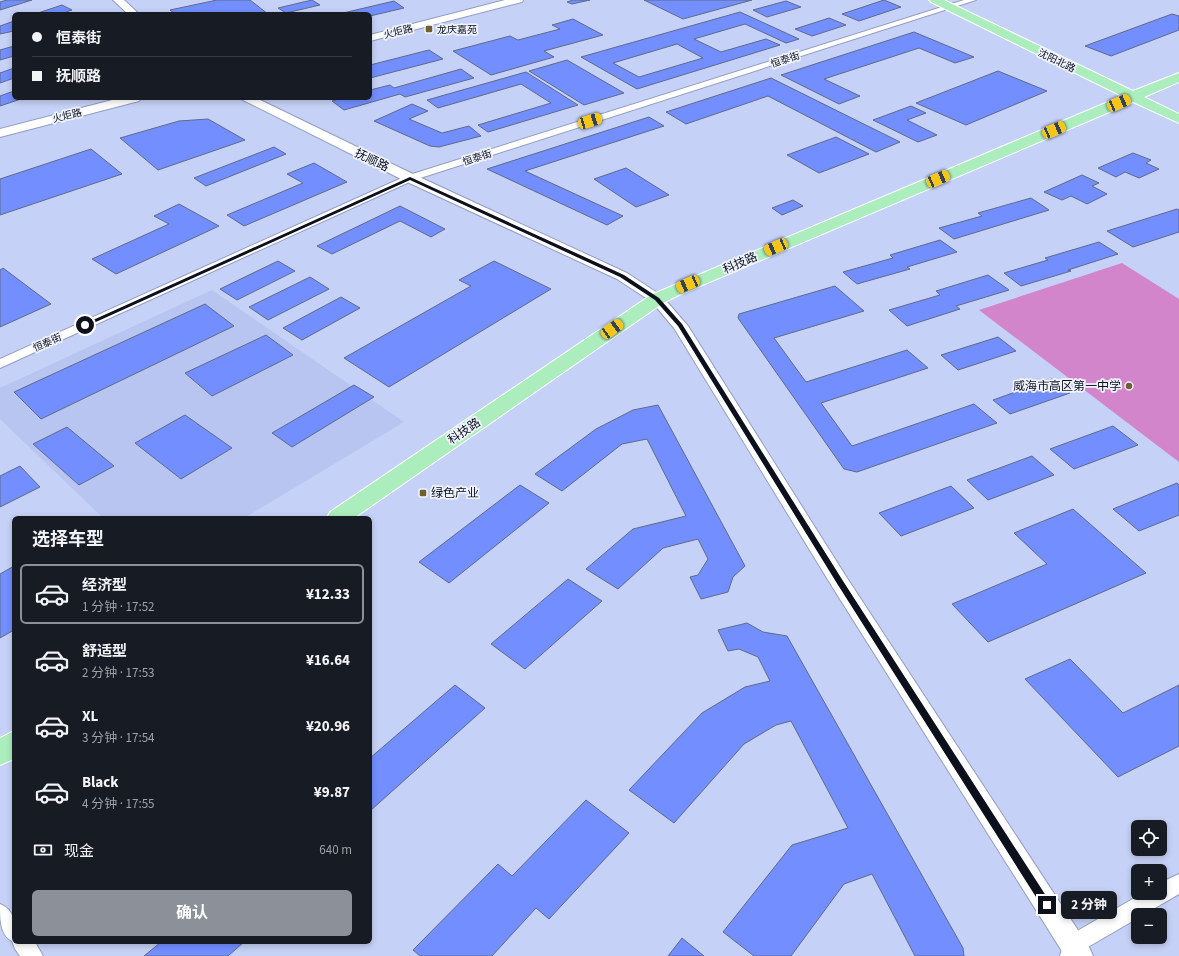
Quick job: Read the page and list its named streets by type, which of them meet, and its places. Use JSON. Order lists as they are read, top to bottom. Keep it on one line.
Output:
{"streets":{"main road":["火炬路","沈阳北路","科技路"],"street":["恒泰街","抚顺路"]},"crossings":[["恒泰街","沈阳北路"],["恒泰街","抚顺路"],["沈阳北路","科技路"],["抚顺路","科技路"]],"places":{"transit":["龙庆嘉苑","绿色产业"],"other":["威海市高区第一中学"]},"page":{"banner":["恒泰街","抚顺路"],"heading":"选择车型","list":[{"name":"经济型","note":"1 分钟 · 17:52","value":"¥12.33"},{"name":"舒适型","note":"2 分钟 · 17:53","value":"¥16.64"},{"name":"XL","note":"3 分钟 · 17:54","value":"¥20.96"},{"name":"Black","note":"4 分钟 · 17:55","value":"¥9.87"}],"map_buttons":["+","−"],"pay":["现金","640 m"],"buttons":"确认","bubble":"2 分钟"}}
